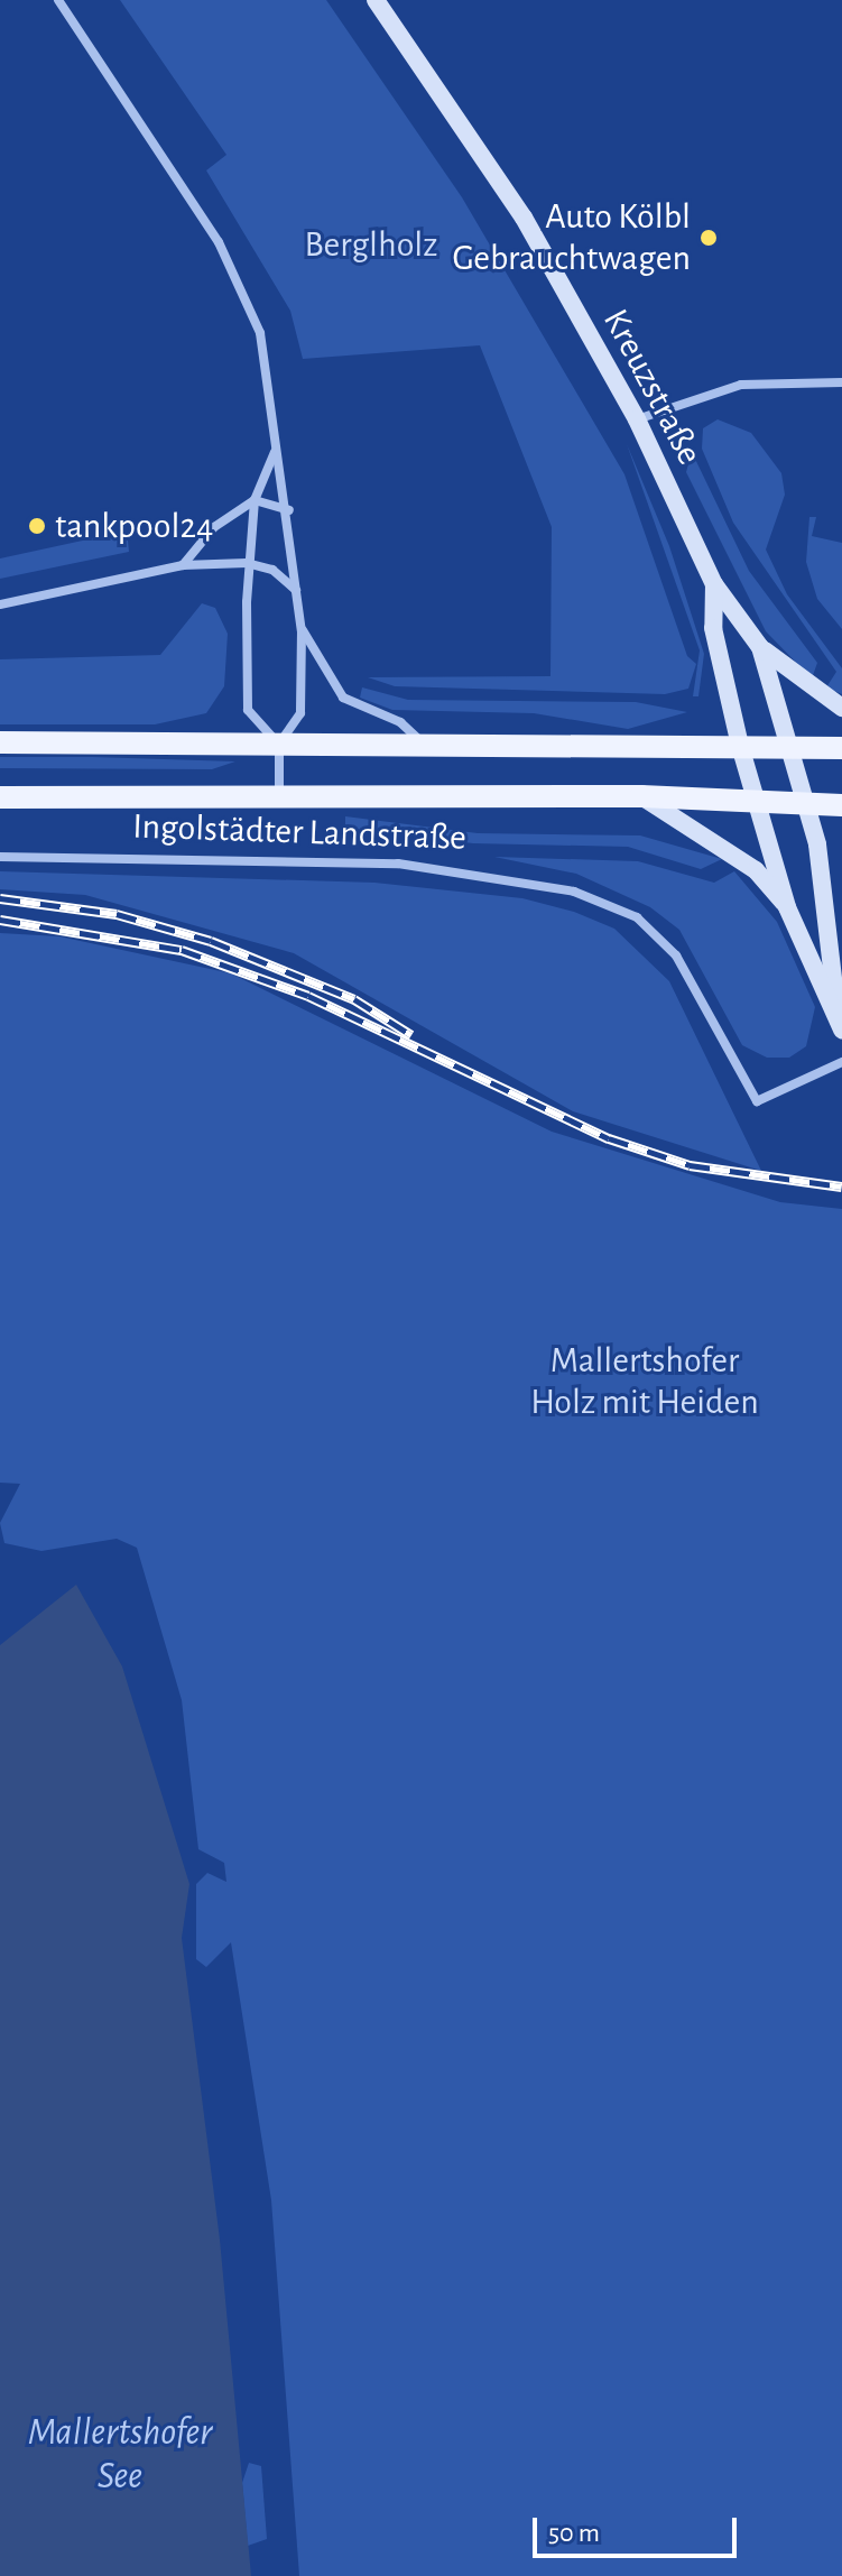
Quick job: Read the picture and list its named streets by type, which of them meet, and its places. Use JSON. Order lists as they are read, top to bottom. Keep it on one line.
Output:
{"streets":{"main road":["Kreuzstraße","Ingolstädter Landstraße"]},"crossings":[["Kreuzstraße","Ingolstädter Landstraße"]],"water":["Mallertshofer See"],"parks":["Berglholz","Mallertshofer Holz mit Heiden"],"places":["Auto Kölbl Gebrauchtwagen","tankpool24"],"scale_bar":"50 m"}
